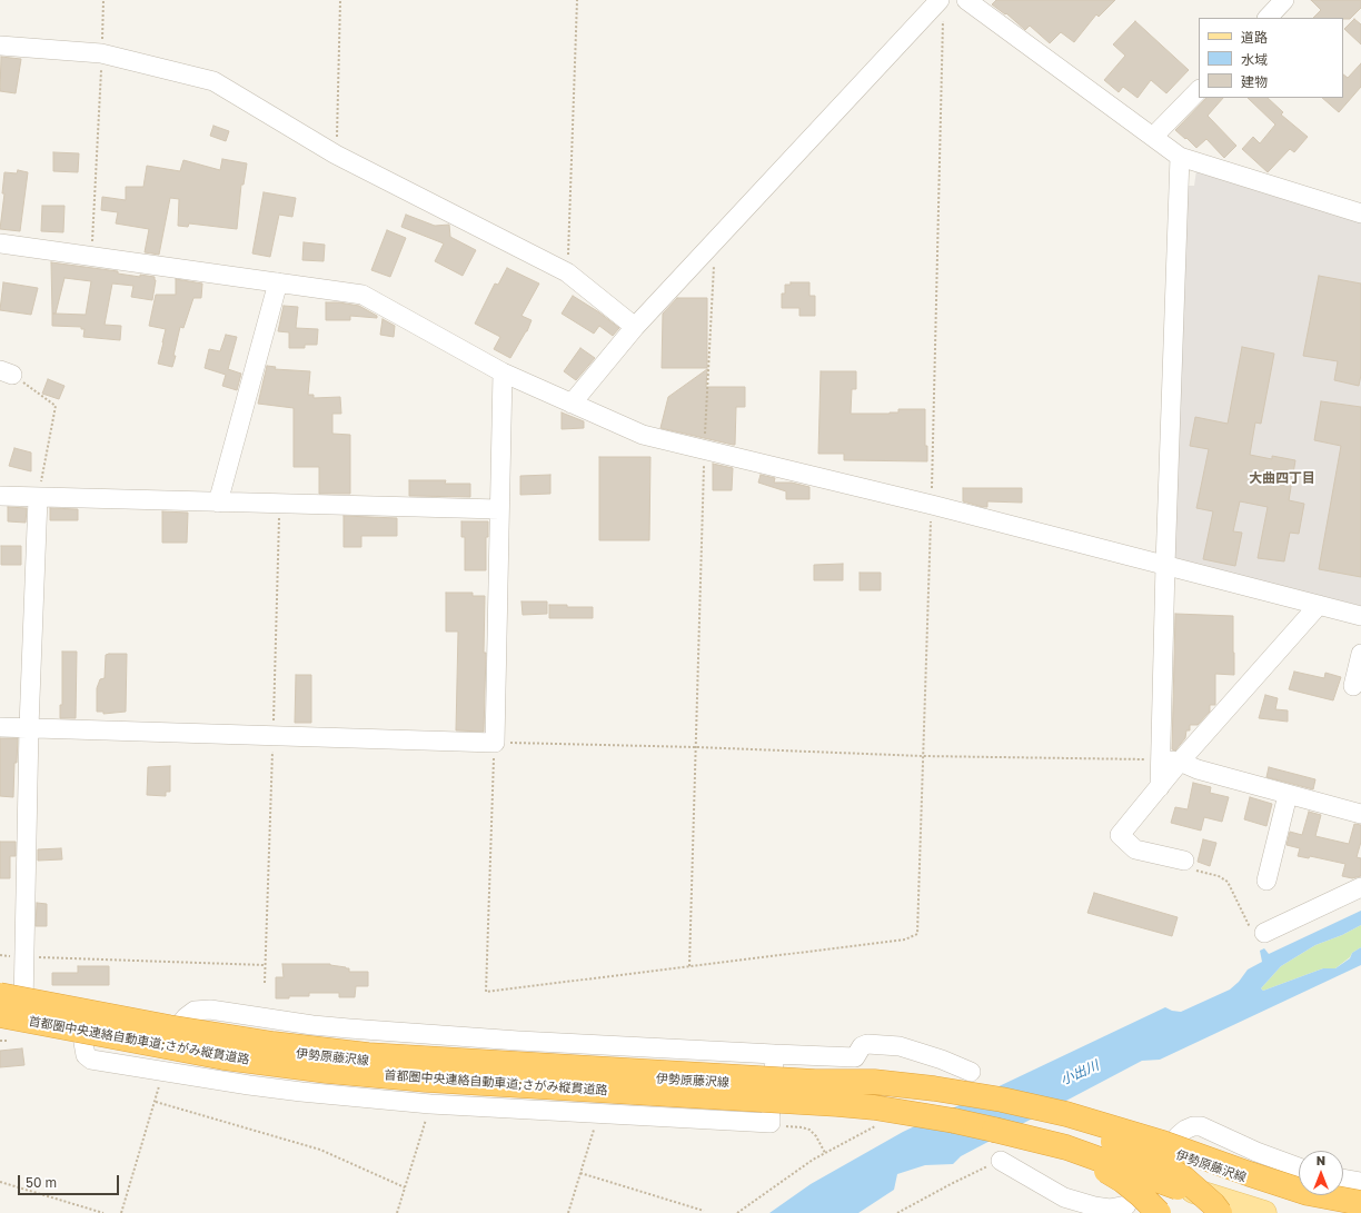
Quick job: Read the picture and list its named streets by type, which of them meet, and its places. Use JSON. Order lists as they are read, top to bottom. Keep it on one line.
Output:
{"streets":{"highway":["首都圏中央連絡自動車道;さがみ縦貫道路"],"main road":["伊勢原藤沢線"]},"crossings":[["首都圏中央連絡自動車道;さがみ縦貫道路","伊勢原藤沢線"]],"districts":["大曲四丁目"],"water":["小出川"],"legend":["道路","水域","建物"],"scale_bar":"50 m","north":"top"}
